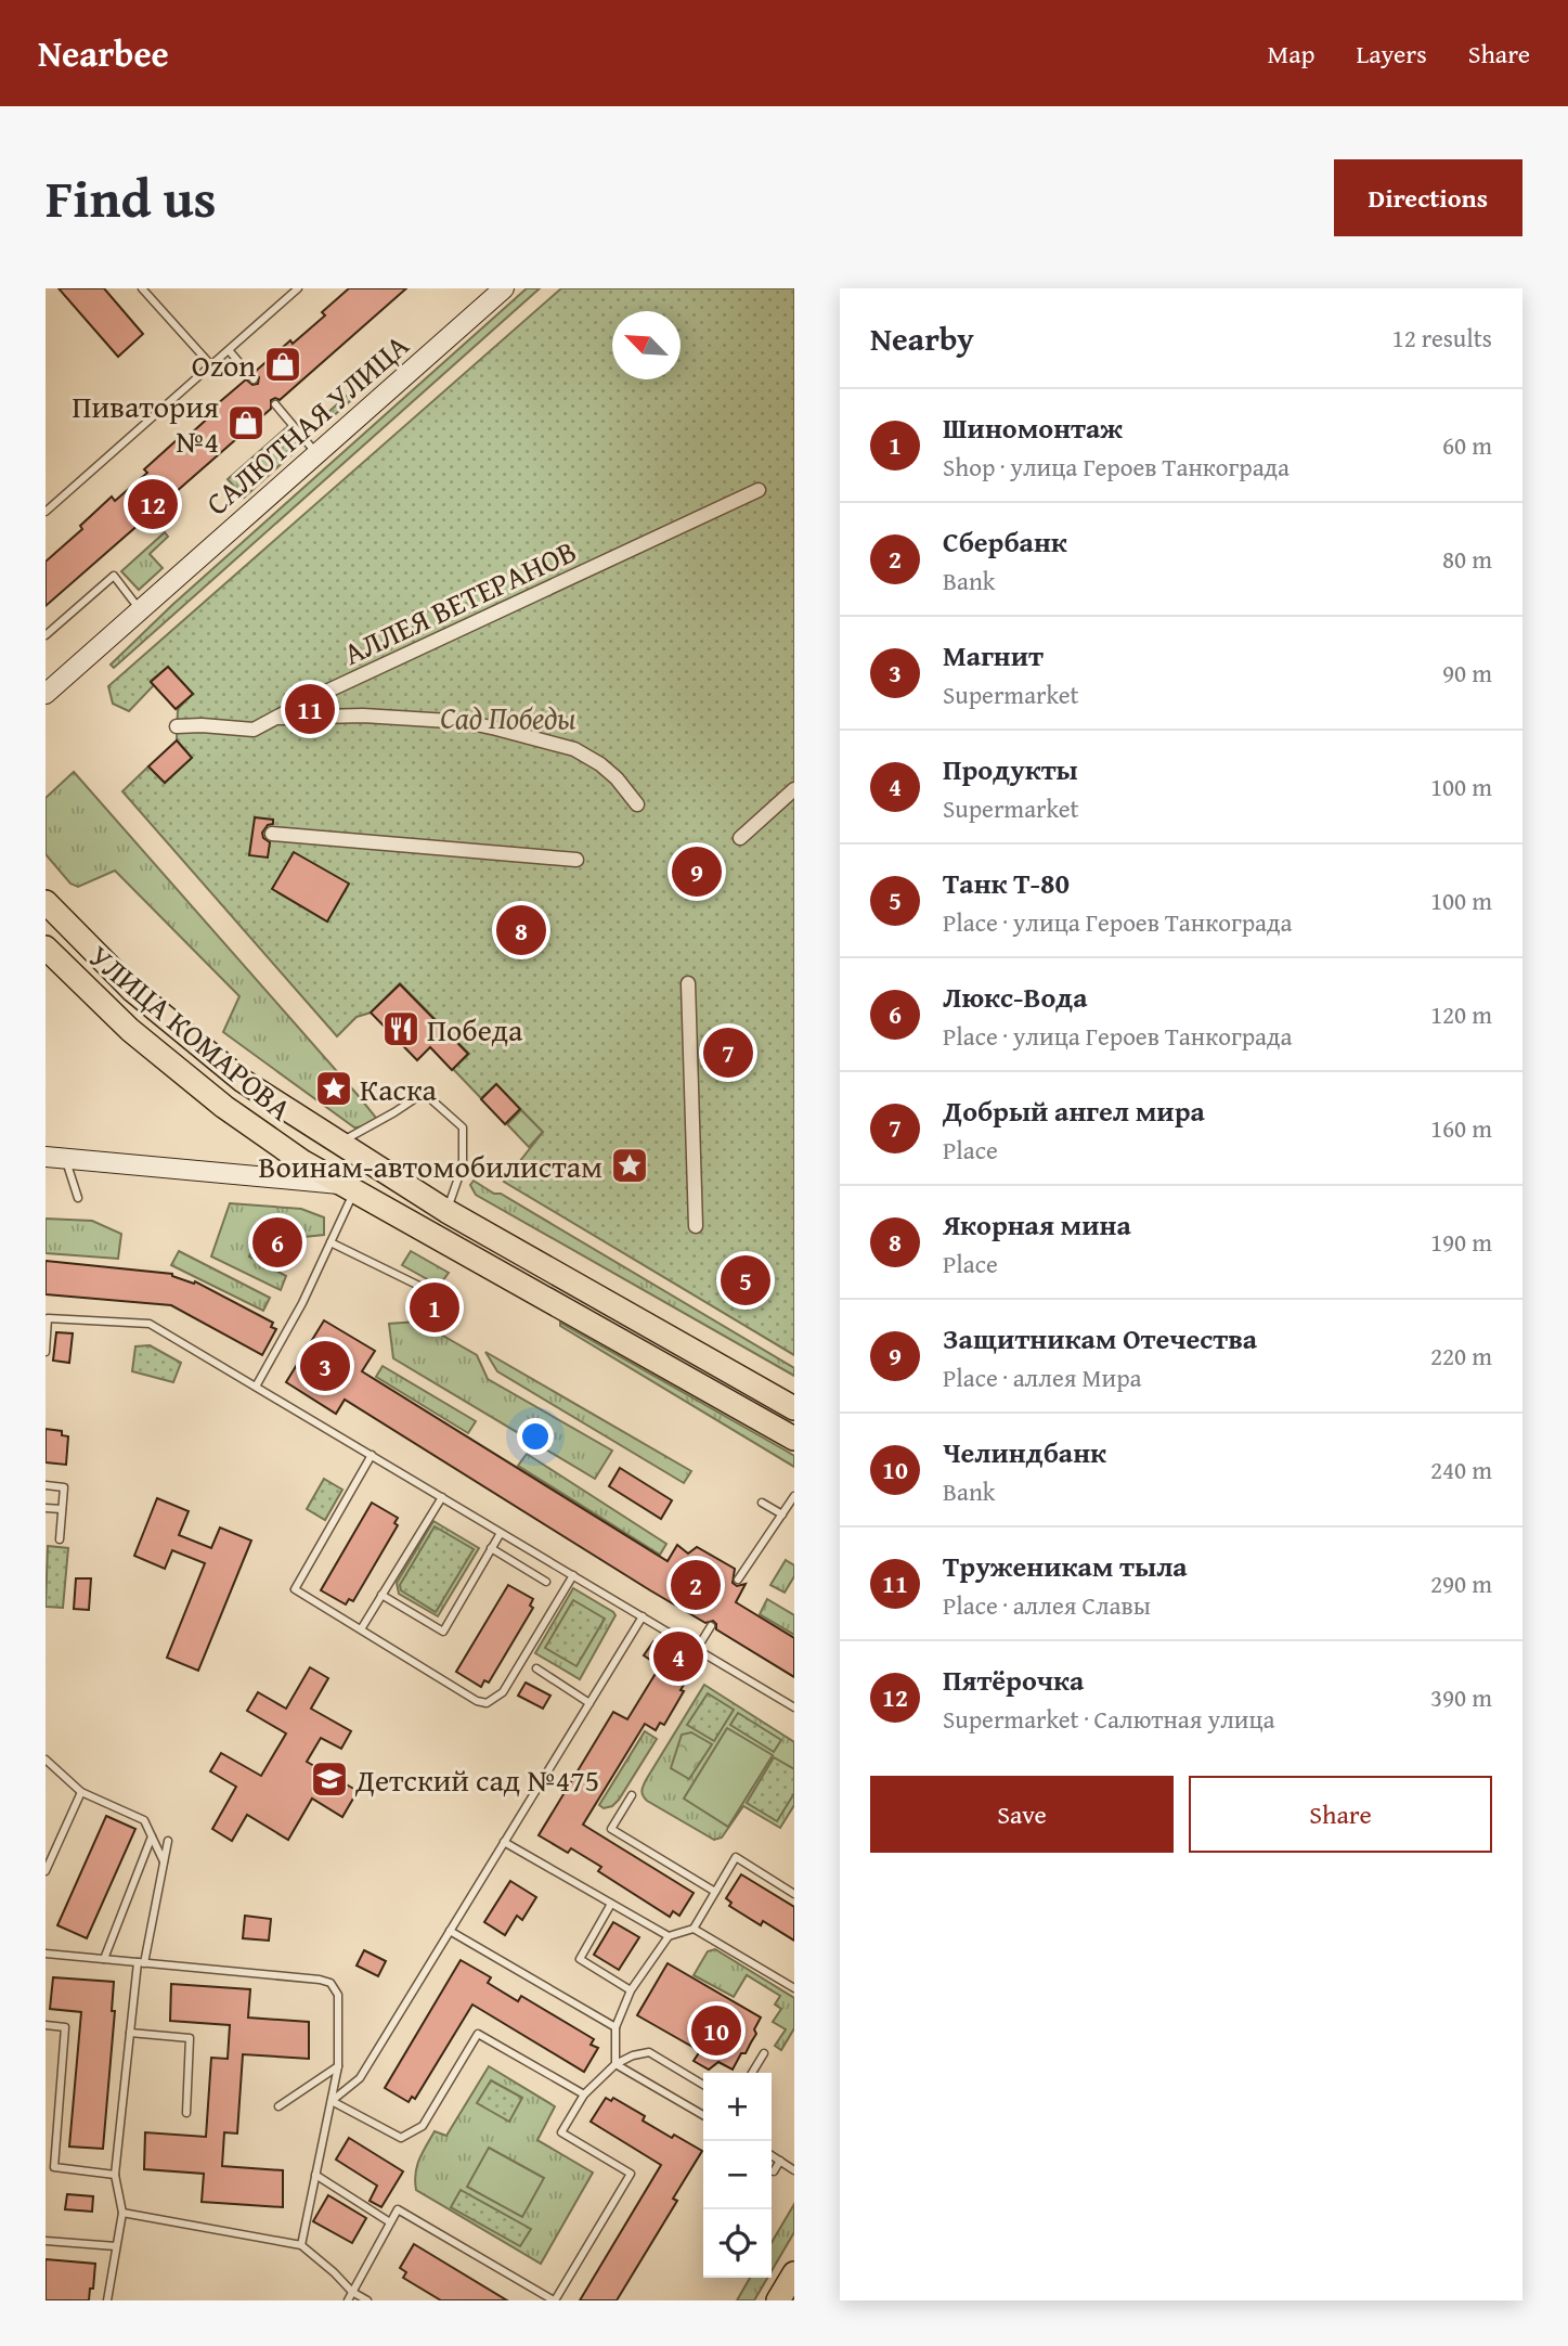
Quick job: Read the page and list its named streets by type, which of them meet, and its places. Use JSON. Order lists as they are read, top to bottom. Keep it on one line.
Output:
{"streets":{"main road":["УЛИЦА КОМАРОВА"],"street":["САЛЮТНАЯ УЛИЦА","АЛЛЕЯ ВЕТЕРАНОВ"]},"parks":["Сад Победы"],"places":{"shop":["Ozon","Пиватория №4"],"restaurant":["Победа"],"place":["Каска","Воинам-автомобилистам"],"school or university":["Детский сад №475"]},"north":"top left","page":{"header":"Nearbee","nav":["Map","Layers","Share"],"title":"Find us","buttons":["Directions",["Save","Share"]],"heading":["Nearby","12 results"],"list":[{"mark":"1","name":"Шиномонтаж","note":"Shop · улица Героев Танкограда","value":"60 m"},{"mark":"2","name":"Сбербанк","note":"Bank","value":"80 m"},{"mark":"3","name":"Магнит","note":"Supermarket","value":"90 m"},{"mark":"4","name":"Продукты","note":"Supermarket","value":"100 m"},{"mark":"5","name":"Танк Т-80","note":"Place · улица Героев Танкограда","value":"100 m"},{"mark":"6","name":"Люкс-Вода","note":"Place · улица Героев Танкограда","value":"120 m"},{"mark":"7","name":"Добрый ангел мира","note":"Place","value":"160 m"},{"mark":"8","name":"Якорная мина","note":"Place","value":"190 m"},{"mark":"9","name":"Защитникам Отечества","note":"Place · аллея Мира","value":"220 m"},{"mark":"10","name":"Челиндбанк","note":"Bank","value":"240 m"},{"mark":"11","name":"Труженикам тыла","note":"Place · аллея Славы","value":"290 m"},{"mark":"12","name":"Пятёрочка","note":"Supermarket · Салютная улица","value":"390 m"}],"pins":["12","11","9","8","7","6","5","1","3","2","4","10"],"map_buttons":["+","−"]}}
